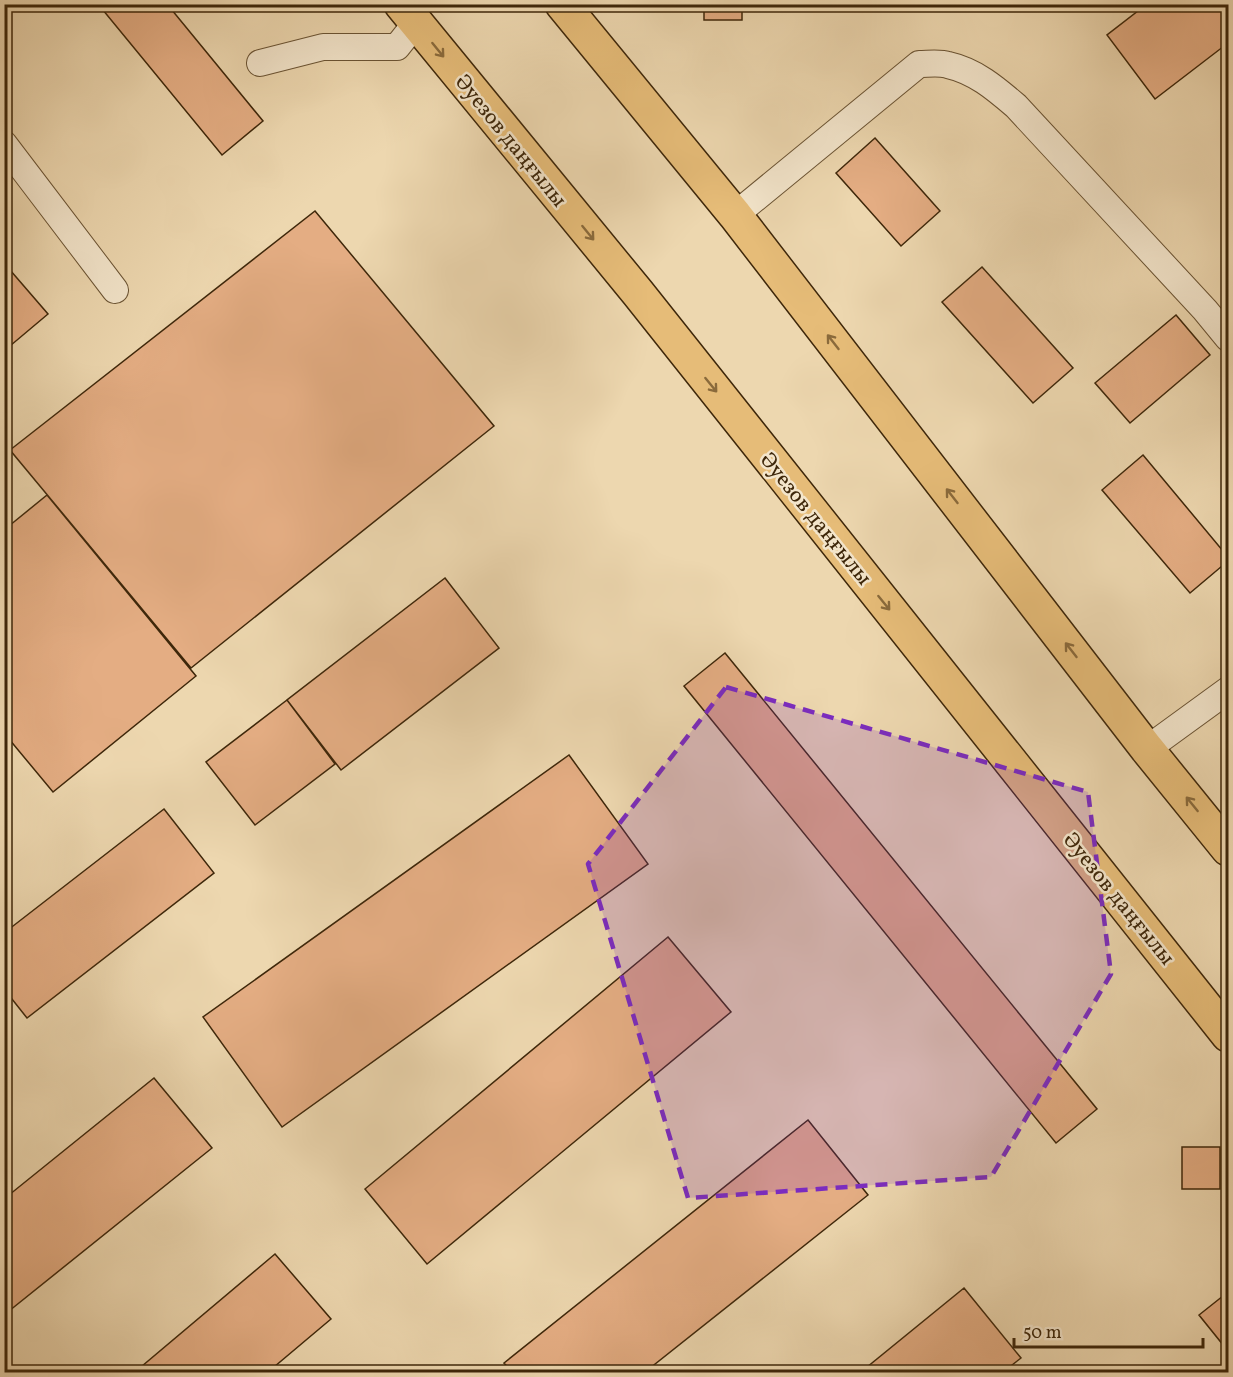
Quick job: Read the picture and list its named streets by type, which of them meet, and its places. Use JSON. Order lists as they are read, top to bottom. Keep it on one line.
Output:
{"streets":{"main road":["Әуезов даңғылы"]},"scale_bar":"50 m"}
